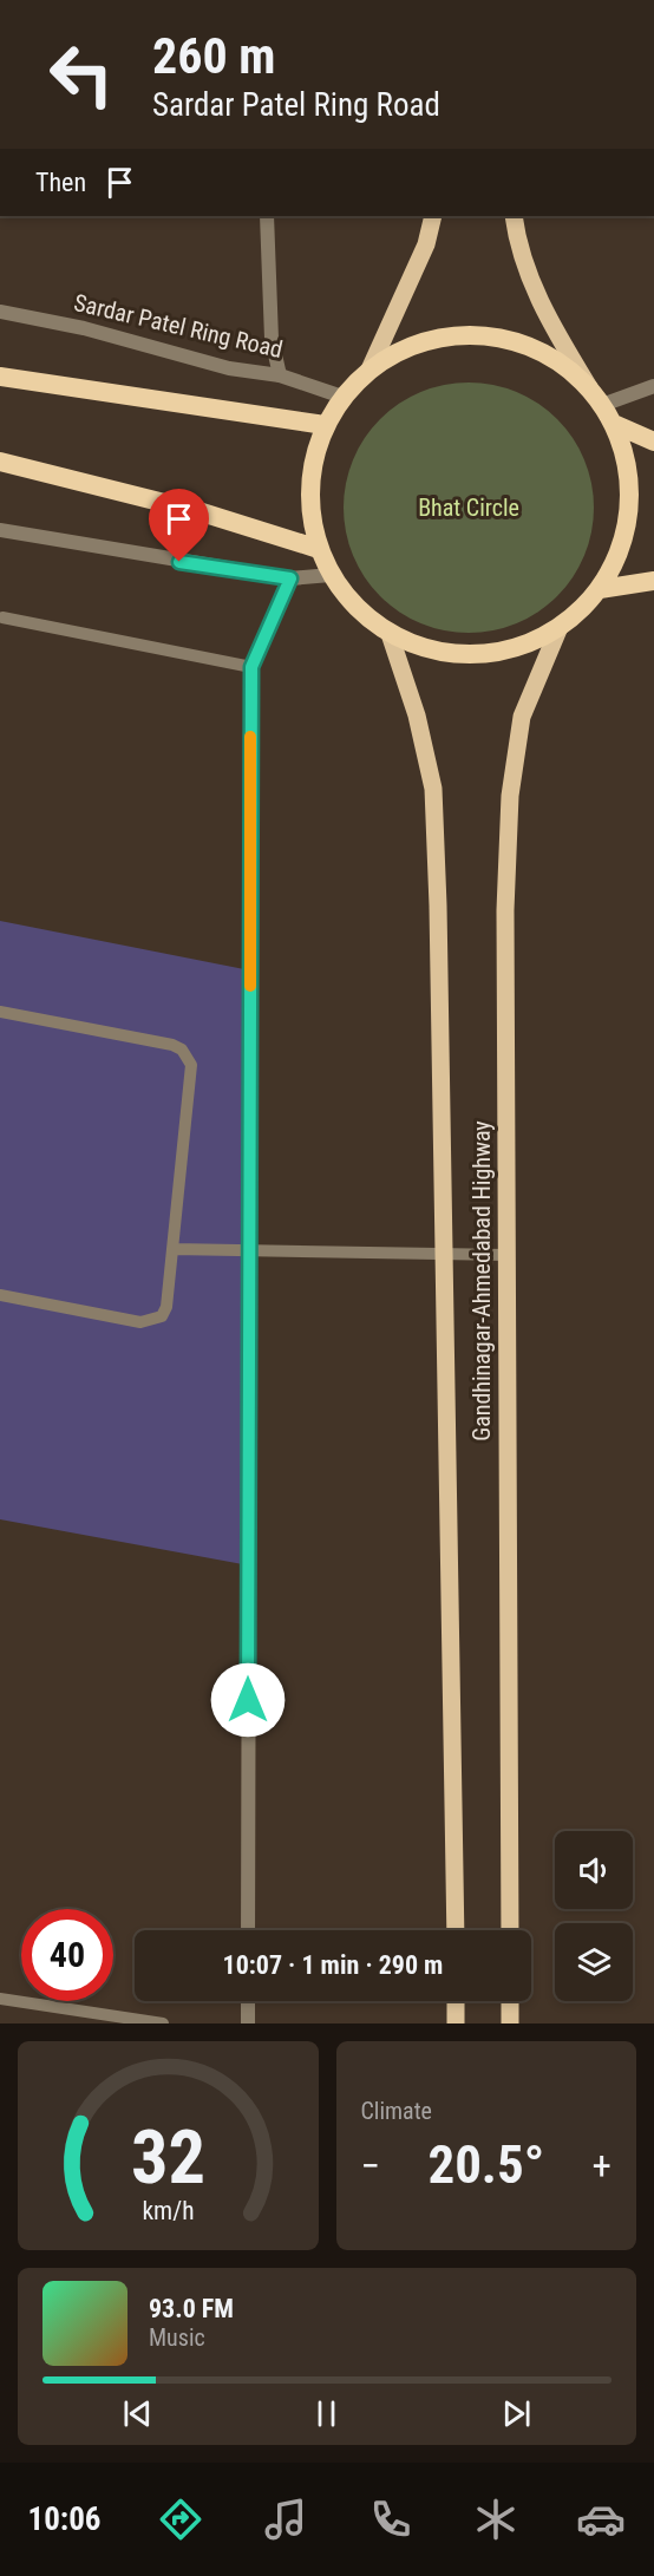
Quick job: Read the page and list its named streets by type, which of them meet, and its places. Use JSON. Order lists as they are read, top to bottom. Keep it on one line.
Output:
{"streets":{"main road":["Gandhinagar-Ahmedabad Highway"],"street":["Sardar Patel Ring Road"]},"parks":["Bhat Circle"],"page":{"turn":["260 m","Sardar Patel Ring Road"],"then":"Then","limit":"40","trip":"10:07 · 1 min · 290 m","tile":"Climate","heat":["−","20.5°","+"],"song":["93.0 FM","Music"],"tabs":"10:06","gauge":["32","km/h"]}}
